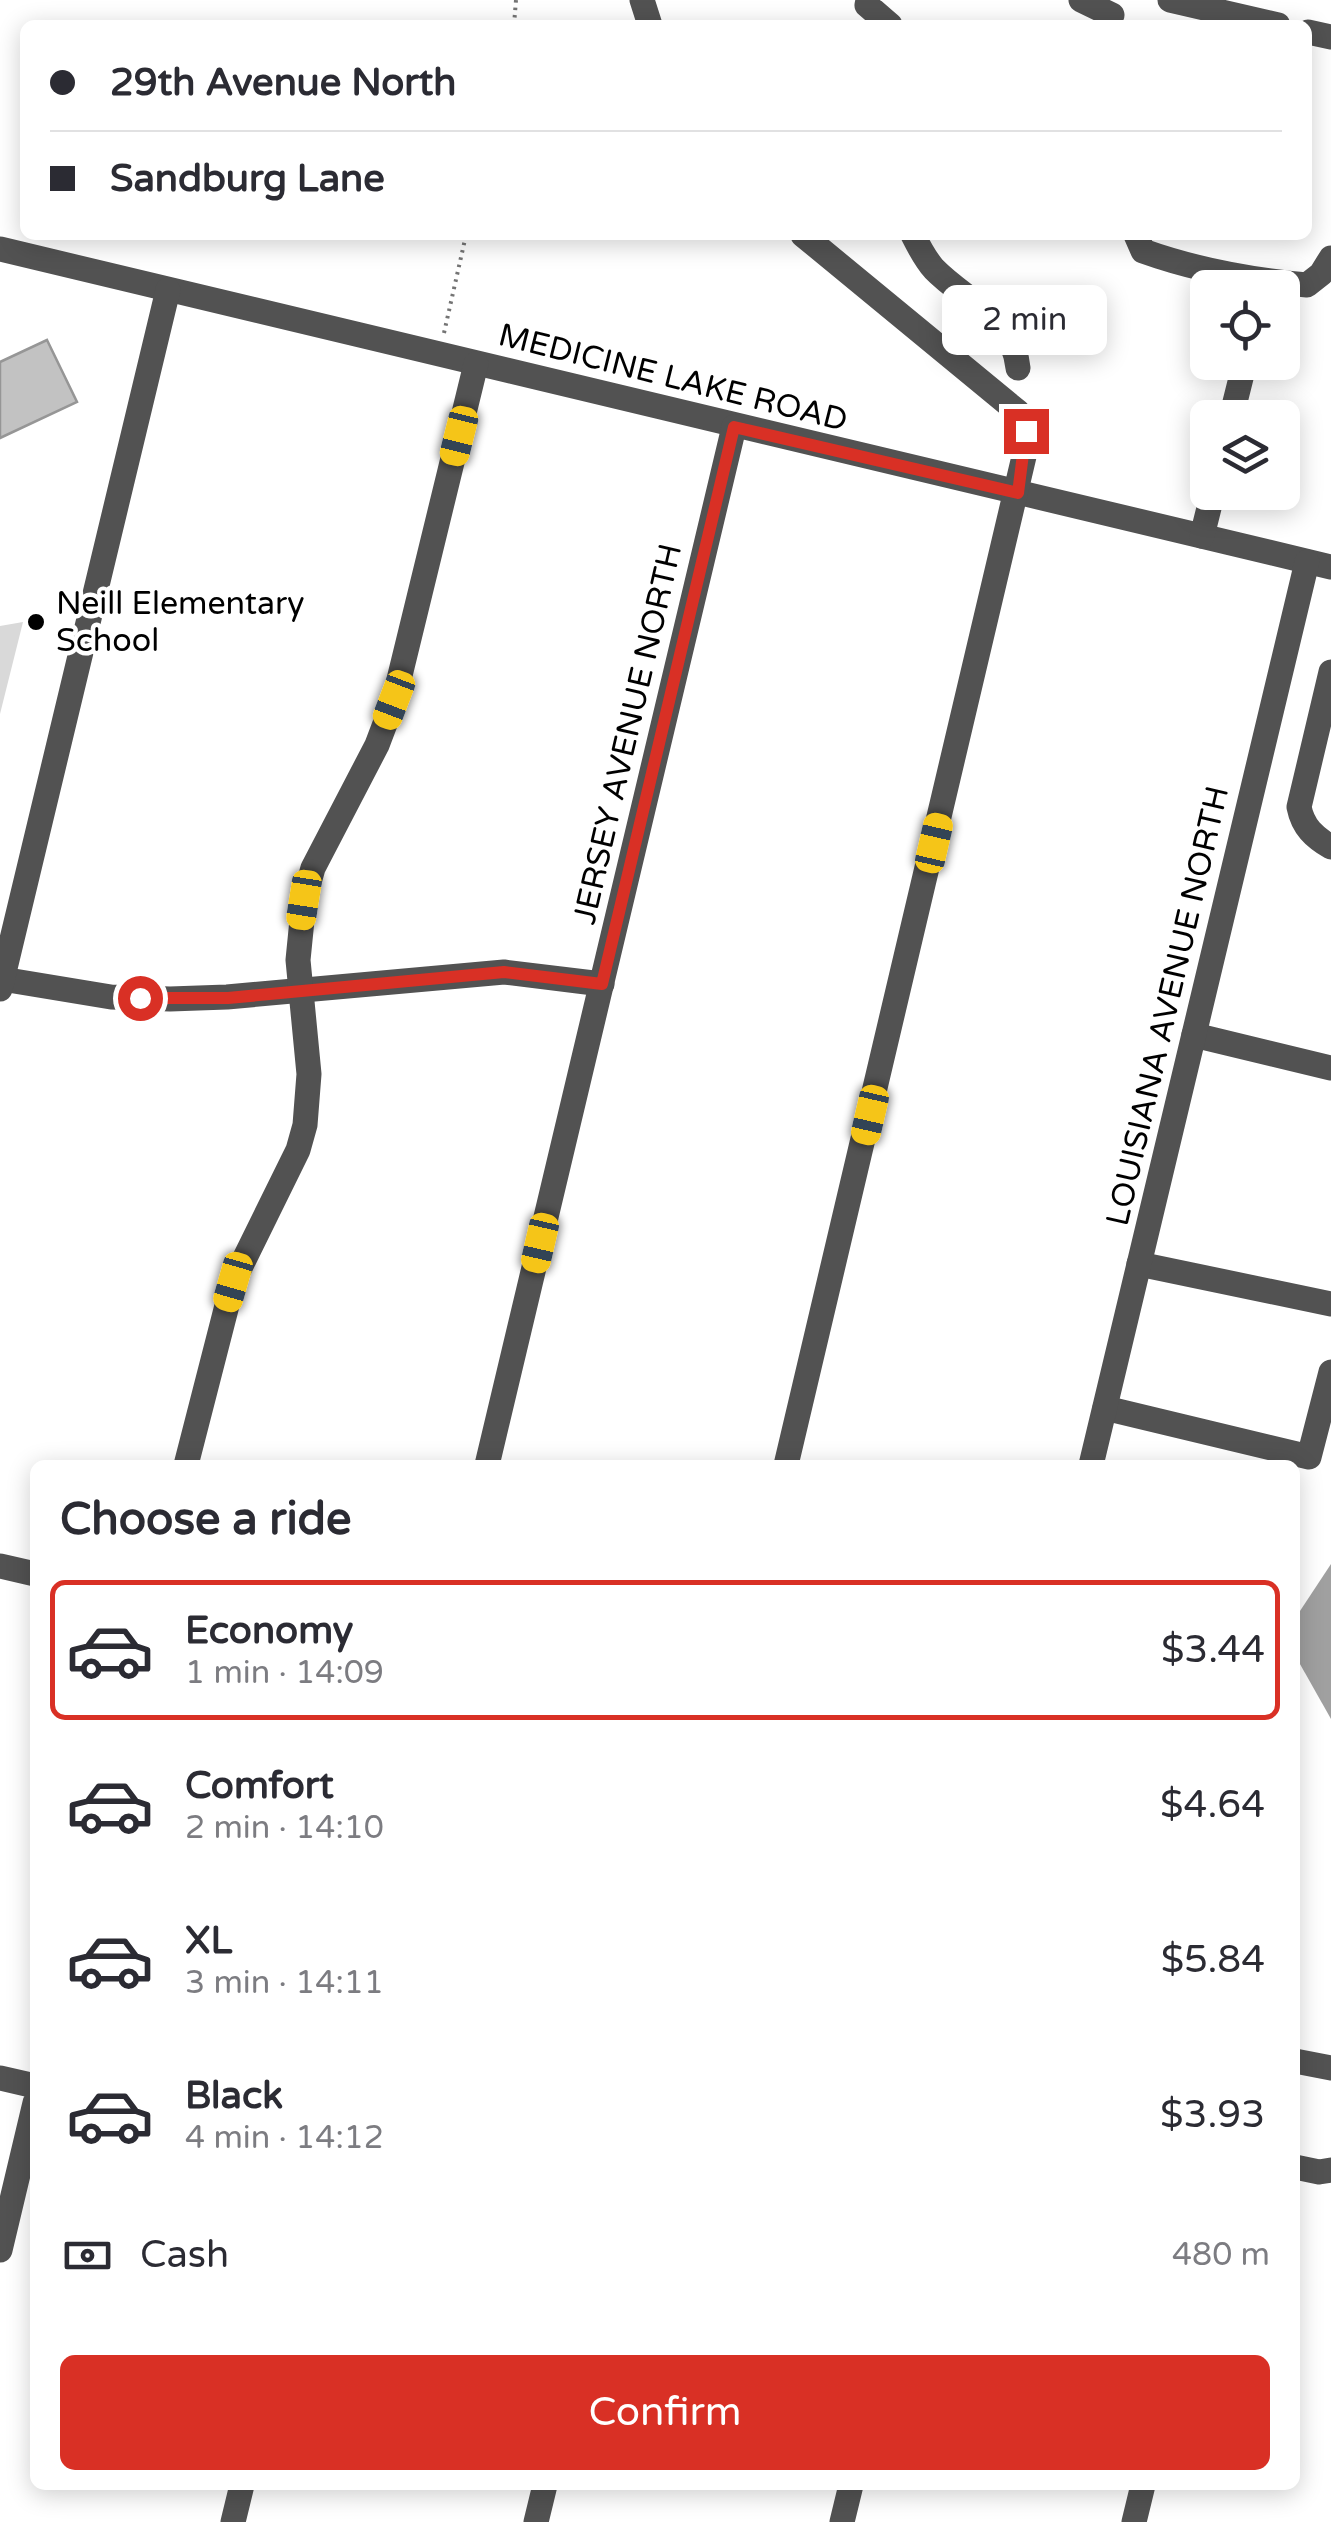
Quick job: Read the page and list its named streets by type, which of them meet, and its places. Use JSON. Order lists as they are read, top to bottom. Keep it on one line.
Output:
{"streets":{"street":["MEDICINE LAKE ROAD","JERSEY AVENUE NORTH","LOUISIANA AVENUE NORTH"]},"crossings":[["MEDICINE LAKE ROAD","JERSEY AVENUE NORTH"],["MEDICINE LAKE ROAD","LOUISIANA AVENUE NORTH"]],"places":["Neill Elementary School"],"page":{"banner":["29th Avenue North","Sandburg Lane"],"bubble":"2 min","heading":"Choose a ride","list":[{"name":"Economy","note":"1 min · 14:09","value":"$3.44"},{"name":"Comfort","note":"2 min · 14:10","value":"$4.64"},{"name":"XL","note":"3 min · 14:11","value":"$5.84"},{"name":"Black","note":"4 min · 14:12","value":"$3.93"}],"pay":["Cash","480 m"],"buttons":"Confirm"}}
